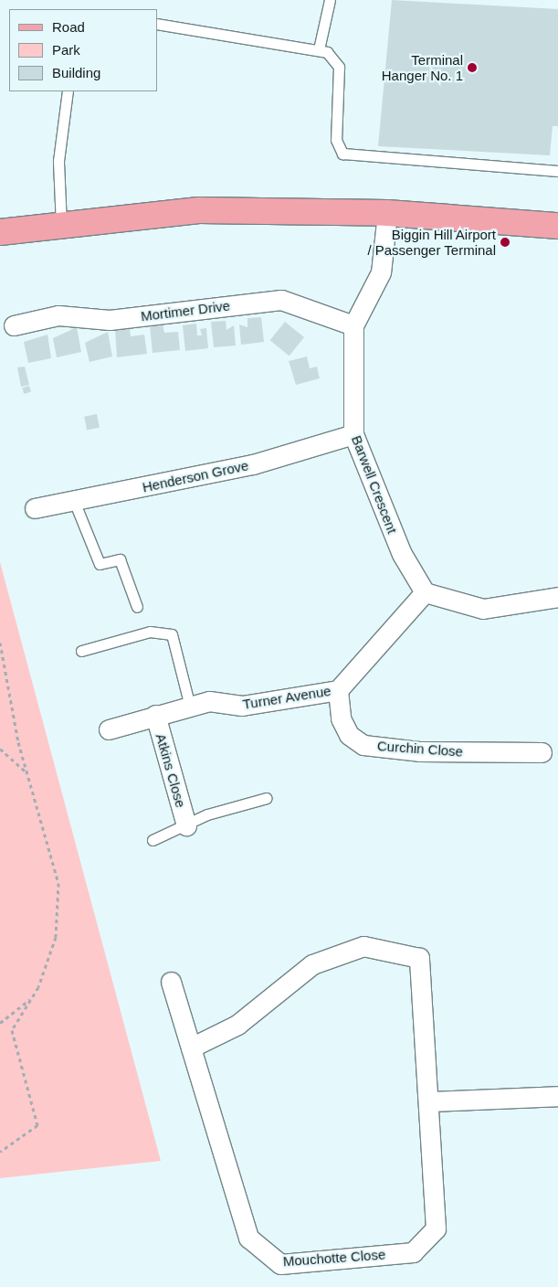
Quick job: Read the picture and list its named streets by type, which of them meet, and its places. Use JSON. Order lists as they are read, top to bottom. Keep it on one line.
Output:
{"streets":{"street":["Mortimer Drive","Henderson Grove","Barwell Crescent","Turner Avenue","Curchin Close","Atkins Close","Mouchotte Close"]},"crossings":[["Mortimer Drive","Barwell Crescent"],["Henderson Grove","Barwell Crescent"],["Barwell Crescent","Turner Avenue"],["Turner Avenue","Curchin Close"],["Turner Avenue","Atkins Close"]],"places":["Terminal Hanger No. 1","Biggin Hill Airport / Passenger Terminal"],"legend":["Road","Park","Building"]}
